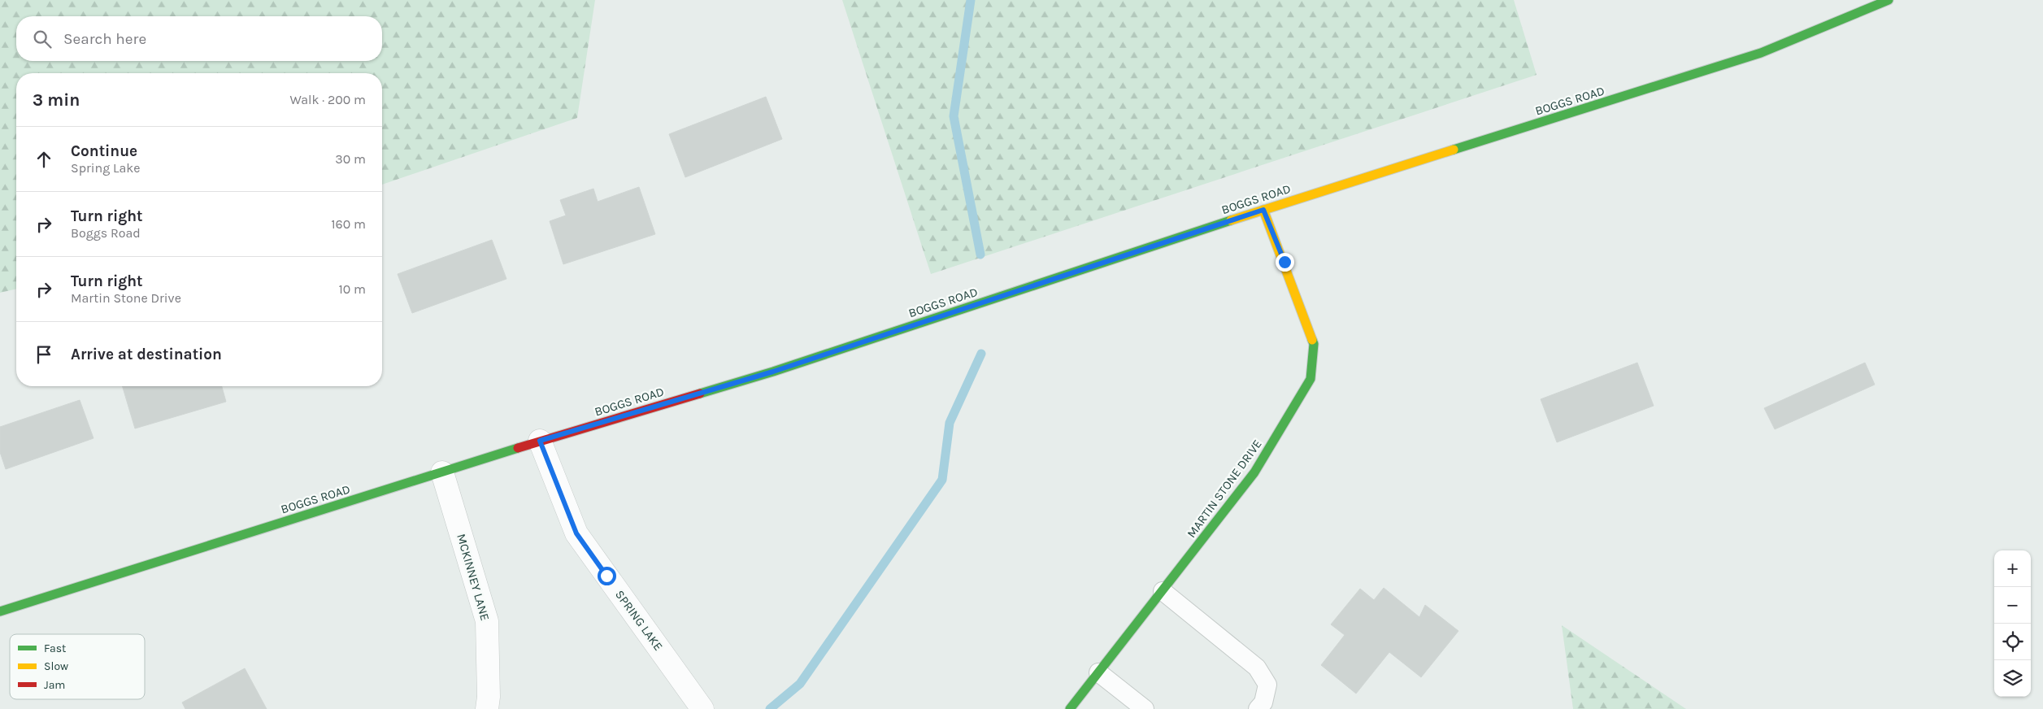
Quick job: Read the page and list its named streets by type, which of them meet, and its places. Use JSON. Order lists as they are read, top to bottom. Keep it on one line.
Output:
{"streets":{"street":["BOGGS ROAD","MARTIN STONE DRIVE","MCKINNEY LANE","SPRING LAKE"]},"crossings":[["BOGGS ROAD","MARTIN STONE DRIVE"],["BOGGS ROAD","MCKINNEY LANE"],["BOGGS ROAD","SPRING LAKE"]],"legend":["Fast","Slow","Jam"],"page":{"search":"Search here","heading":["3 min","Walk · 200 m"],"list":[["Continue","Spring Lake","30 m"],["Turn right","Boggs Road","160 m"],["Turn right","Martin Stone Drive","10 m"],"Arrive at destination"],"map_buttons":["+","−"]}}
